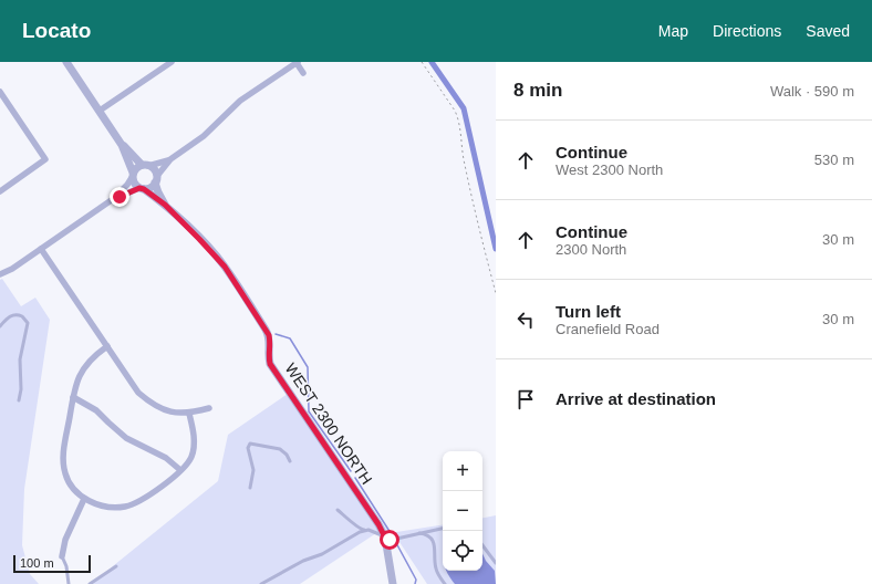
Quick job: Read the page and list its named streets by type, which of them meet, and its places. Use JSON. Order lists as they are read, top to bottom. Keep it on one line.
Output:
{"streets":{"street":["WEST 2300 NORTH"]},"scale_bar":"100 m","page":{"header":"Locato","nav":["Map","Directions","Saved"],"heading":["8 min","Walk · 590 m"],"list":[["Continue","West 2300 North","530 m"],["Continue","2300 North","30 m"],["Turn left","Cranefield Road","30 m"],"Arrive at destination"],"map_buttons":["+","−"],"scale":"100 m"}}
